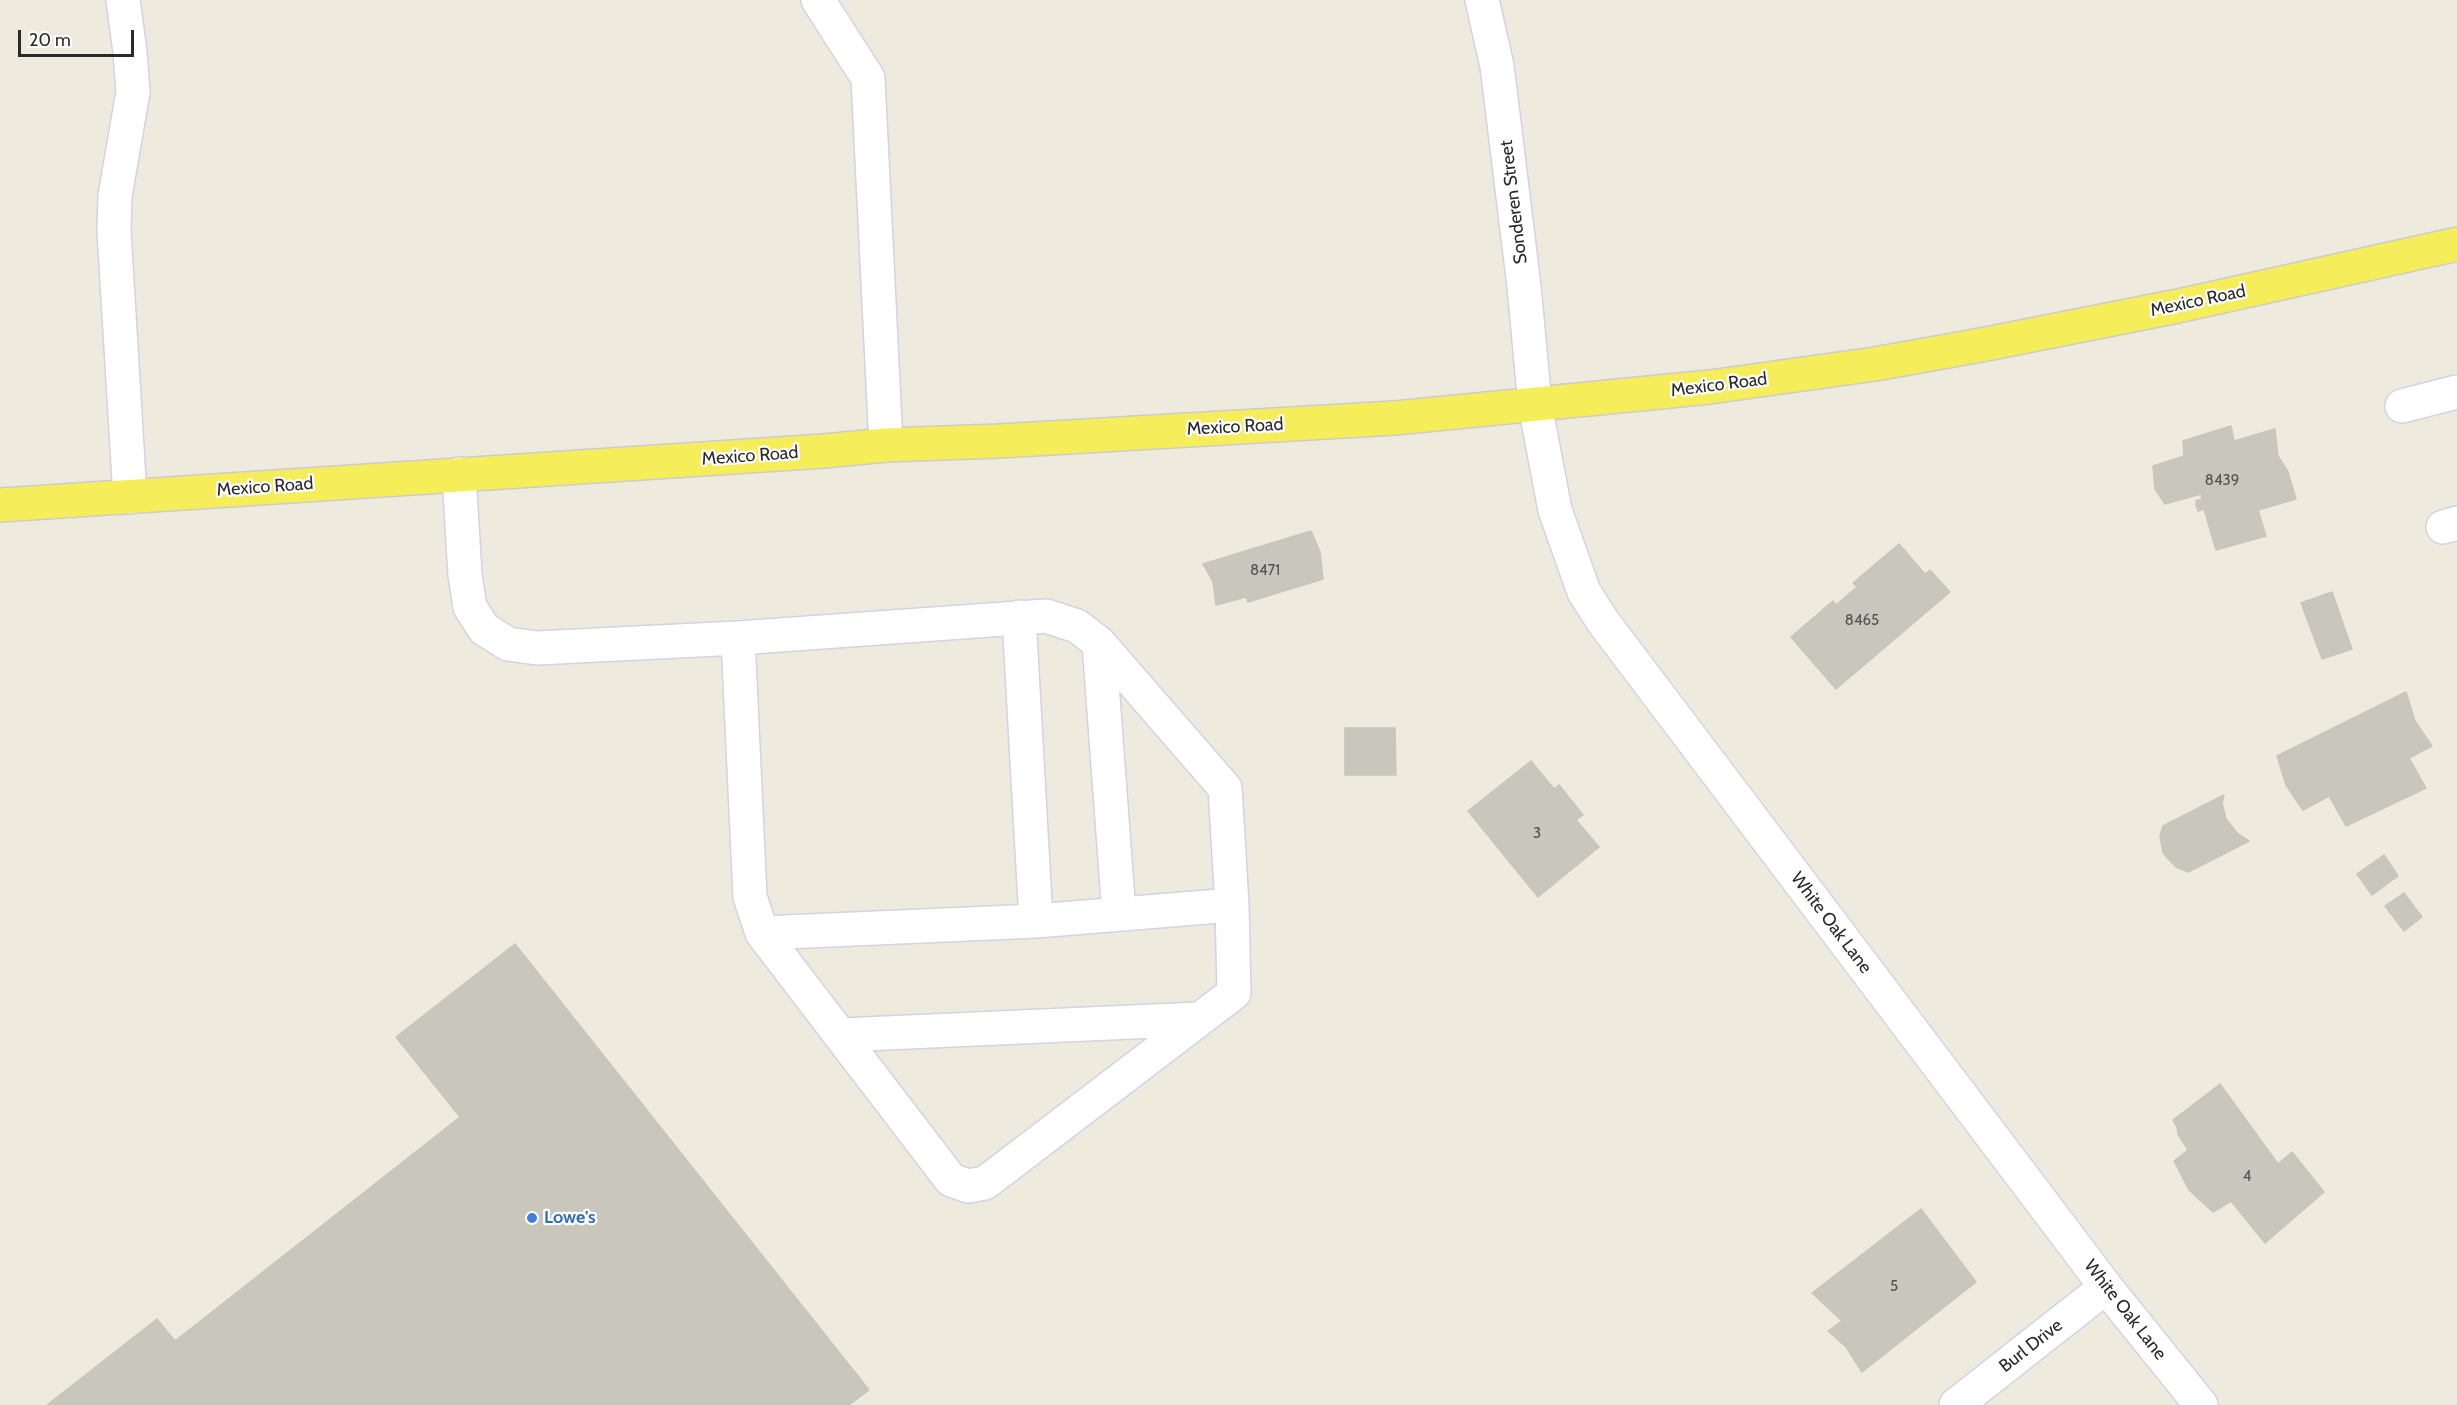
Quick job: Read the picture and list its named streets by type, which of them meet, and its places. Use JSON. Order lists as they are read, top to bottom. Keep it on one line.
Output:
{"streets":{"main road":["Mexico Road"],"street":["Sonderen Street","White Oak Lane","Burl Drive"]},"crossings":[["Sonderen Street","Mexico Road"],["Sonderen Street","White Oak Lane"],["Mexico Road","White Oak Lane"],["White Oak Lane","Burl Drive"]],"places":["Lowe's"],"house_numbers":["8439","8471","8465","3","4","5"],"scale_bar":"20 m"}
